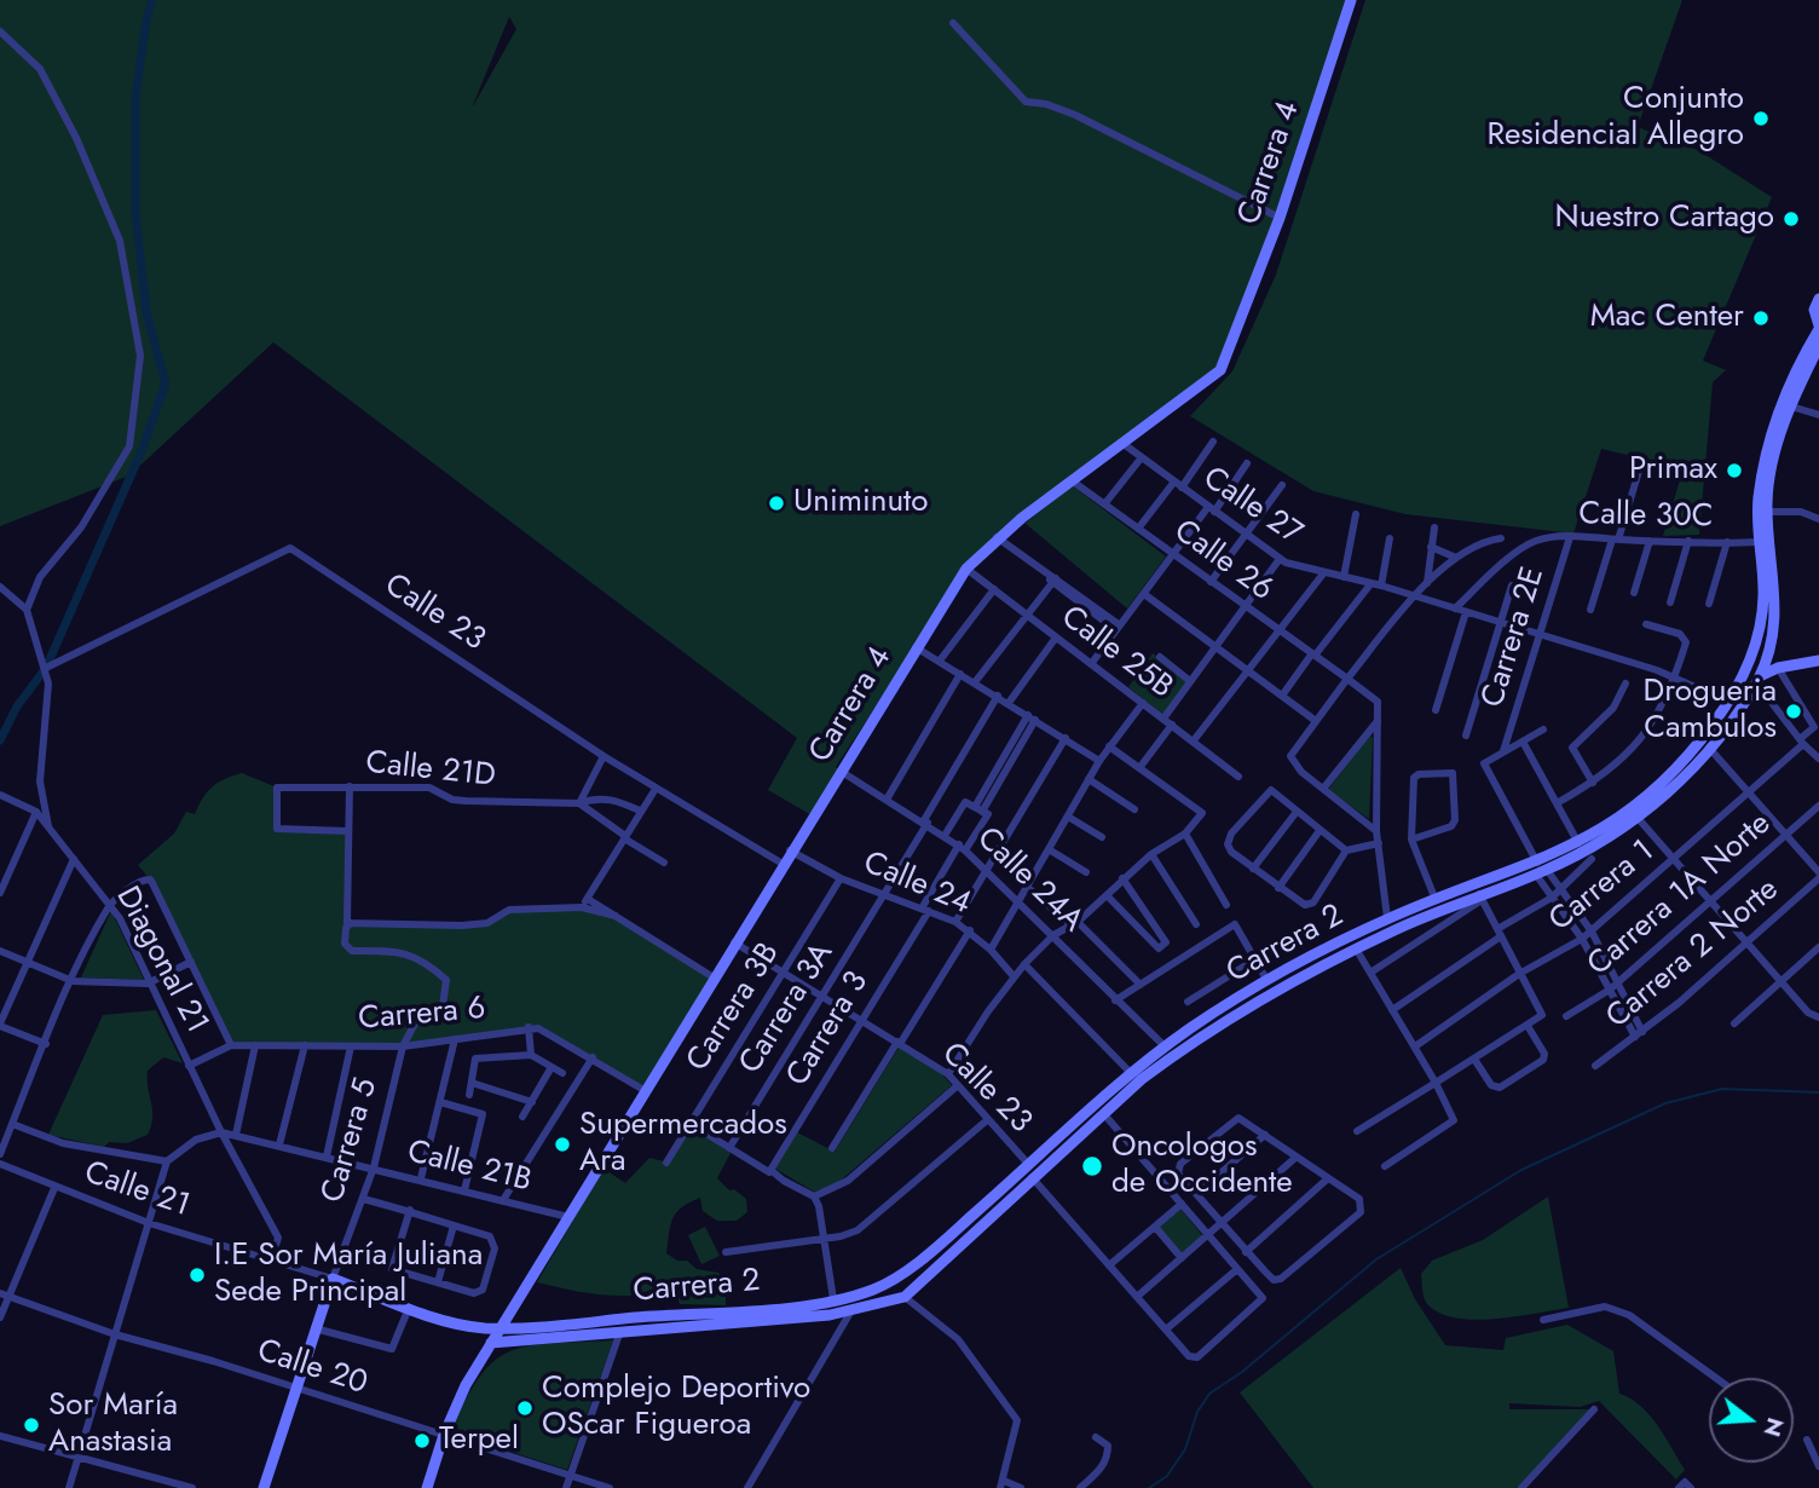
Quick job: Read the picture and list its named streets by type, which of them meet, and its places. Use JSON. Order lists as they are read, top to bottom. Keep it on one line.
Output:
{"streets":{"main road":["Carrera 4","Carrera 2","Carrera 5","Calle 21"],"street":["Calle 27","Calle 30C","Calle 26","Calle 23","Carrera 2E","Calle 25B","Calle 21D","Calle 24A","Calle 24","Carrera 1","Carrera 1A Norte","Carrera 2 Norte","Diagonal 21","Carrera 3B","Carrera 3A","Carrera 6","Carrera 3","Calle 21B","Calle 20"]},"crossings":[["Carrera 4","Calle 27"],["Carrera 4","Calle 26"],["Carrera 4","Calle 23"],["Carrera 4","Calle 25B"],["Carrera 4","Calle 24A"],["Carrera 4","Calle 24"],["Carrera 4","Carrera 2"],["Carrera 4","Carrera 6"],["Carrera 4","Calle 21B"],["Carrera 4","Calle 21"],["Carrera 4","Calle 20"],["Calle 27","Calle 30C"],["Calle 27","Carrera 2E"],["Calle 27","Carrera 2"],["Calle 30C","Carrera 2E"],["Calle 30C","Carrera 2"],["Calle 23","Carrera 2"],["Calle 23","Carrera 3B"],["Calle 23","Carrera 3A"],["Calle 23","Carrera 3"],["Carrera 2E","Carrera 2"],["Calle 24A","Carrera 2"],["Calle 24","Carrera 3B"],["Calle 24","Carrera 3A"],["Calle 24","Carrera 3"],["Carrera 2","Calle 21"],["Diagonal 21","Carrera 6"],["Diagonal 21","Calle 21B"],["Diagonal 21","Calle 21"],["Carrera 6","Carrera 5"],["Carrera 5","Calle 21B"],["Carrera 5","Calle 21"],["Carrera 5","Calle 20"]],"places":["Conjunto Residencial Allegro","Nuestro Cartago","Mac Center","Primax","Uniminuto","Drogueria Cambulos","Supermercados Ara","Oncologos de Occidente","I.E Sor María Juliana Sede Principal","Complejo Deportivo OScar Figueroa","Sor María Anastasia","Terpel"],"north":"right"}
